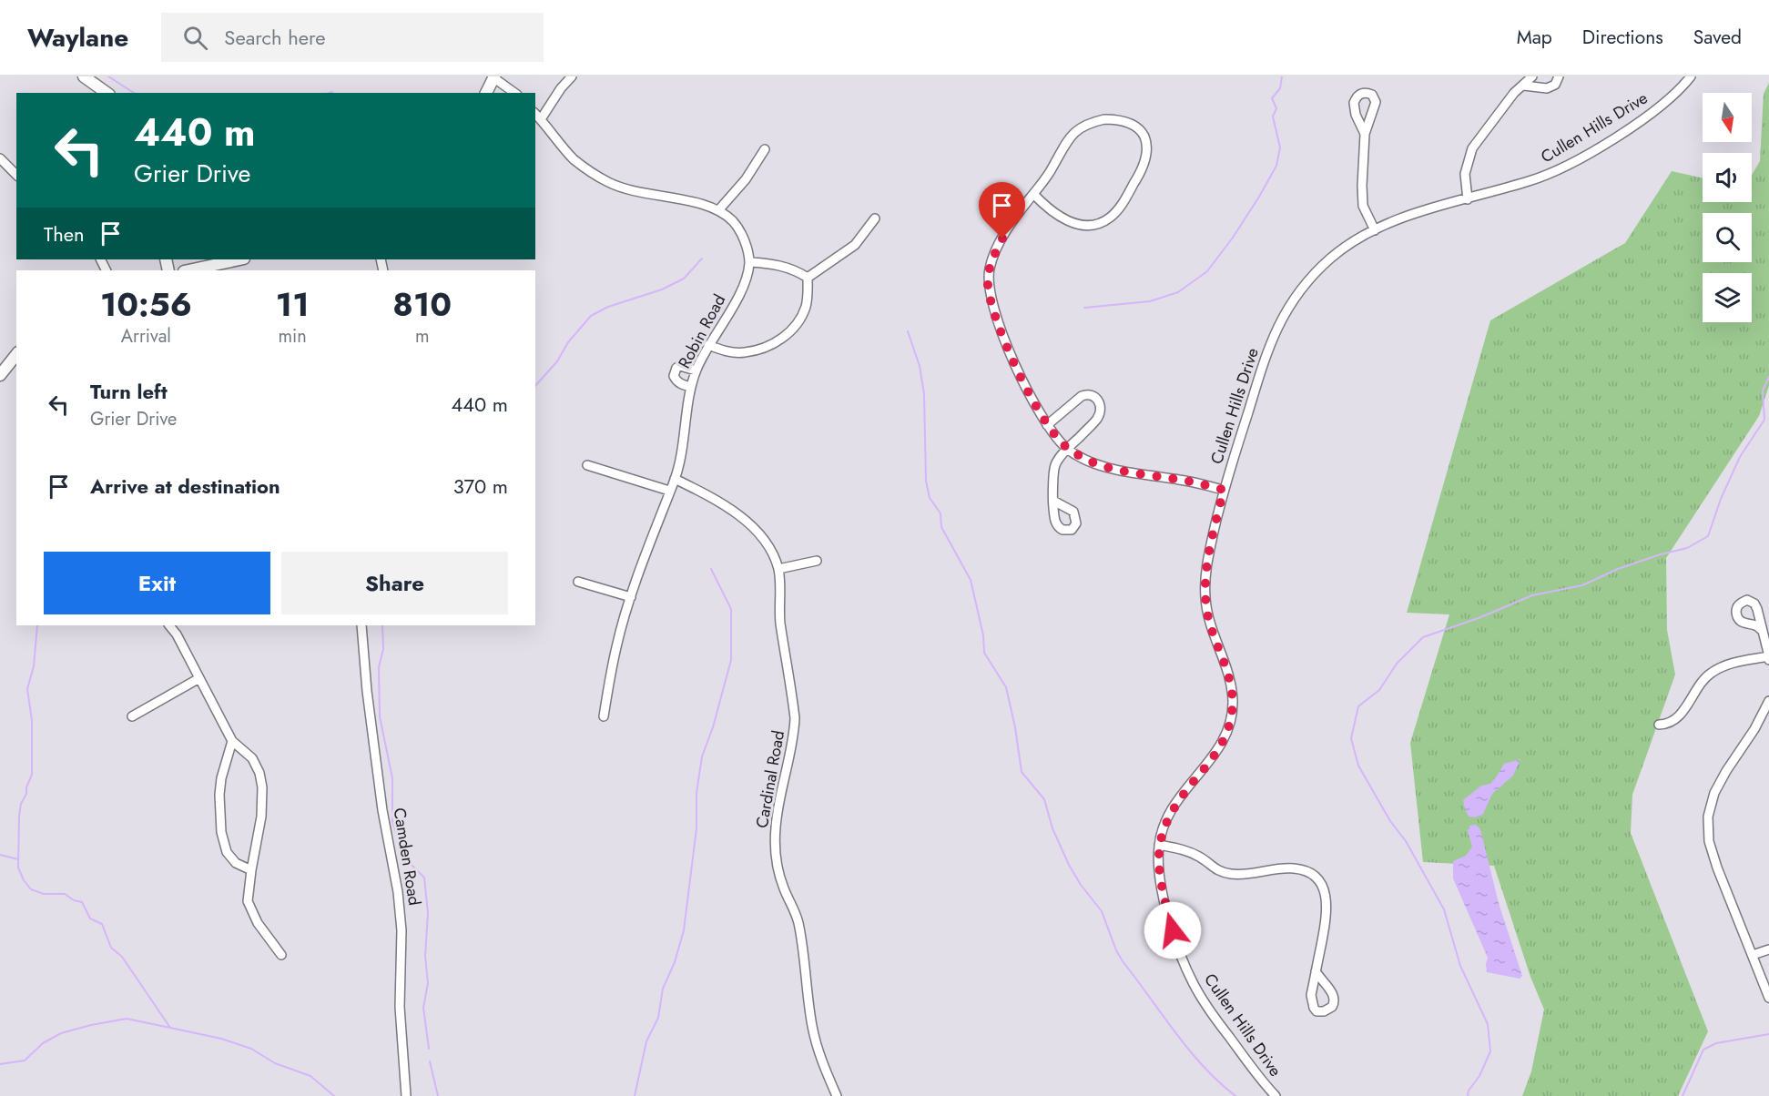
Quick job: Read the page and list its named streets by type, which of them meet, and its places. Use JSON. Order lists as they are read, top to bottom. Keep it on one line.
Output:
{"streets":{"street":["Cullen Hills Drive","Robin Road","Cardinal Road","Camden Road"]},"crossings":[["Robin Road","Cardinal Road"]],"north":"bottom","page":{"header":"Waylane","search":"Search here","nav":["Map","Directions","Saved"],"turn":["440 m","Grier Drive"],"then":"Then","eta":["10:56","Arrival","11","min","810","m"],"list":[{"name":"Turn left","note":"Grier Drive","value":"440 m"},{"name":"Arrive at destination","value":"370 m"}],"buttons":["Exit","Share"]}}
